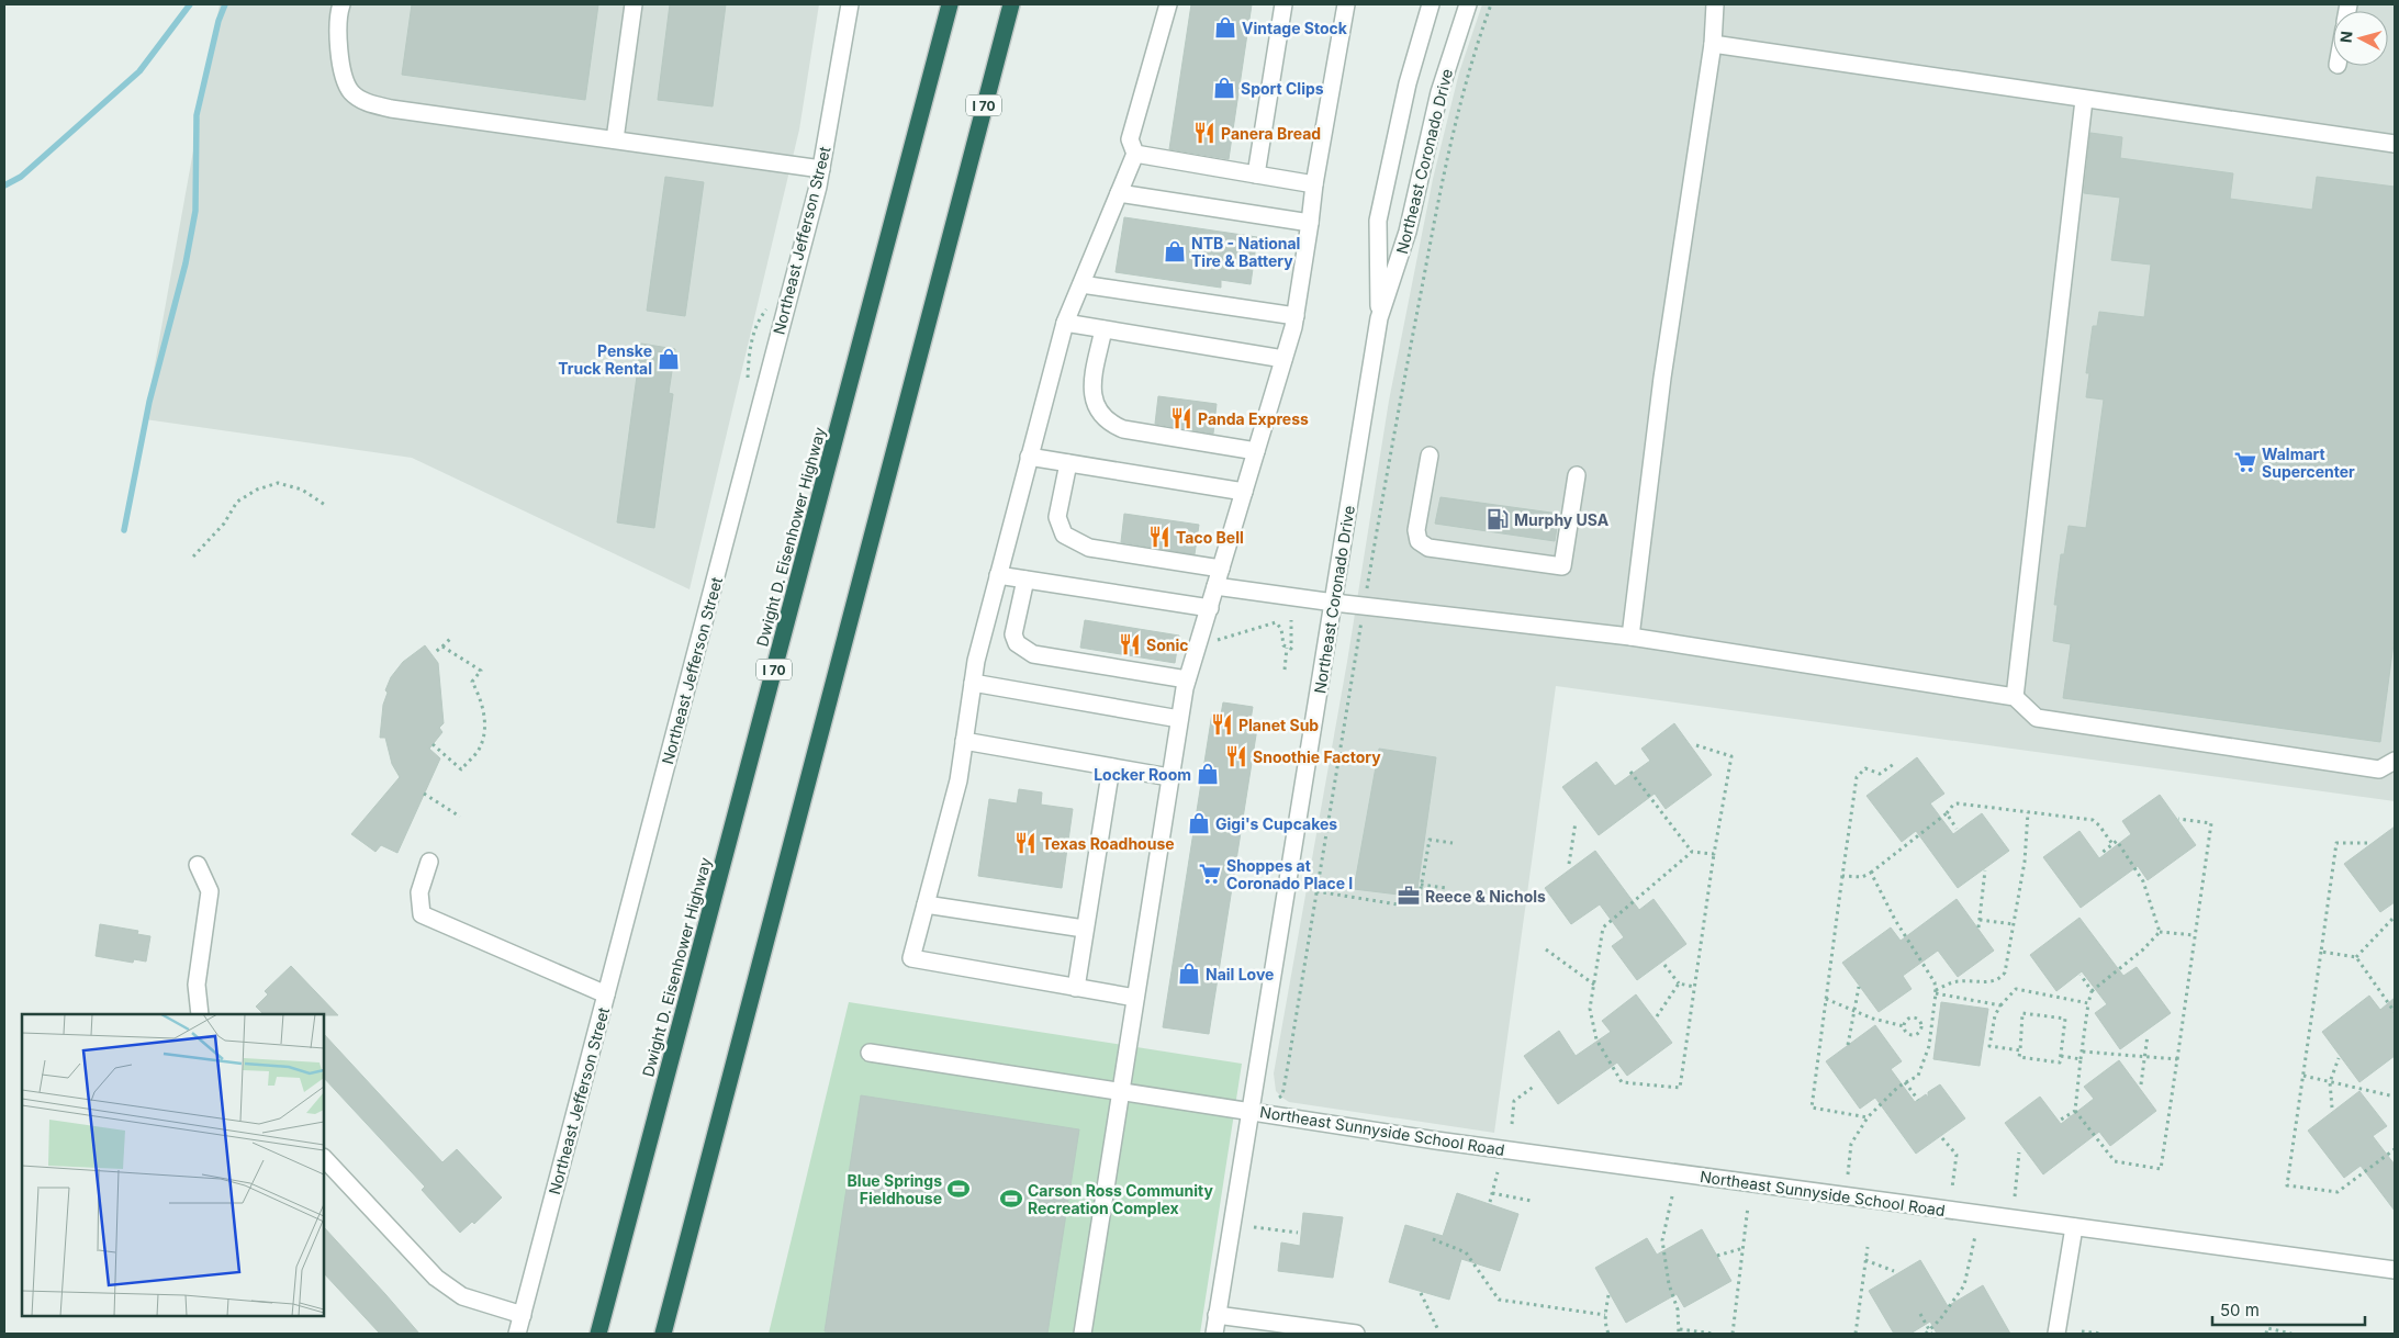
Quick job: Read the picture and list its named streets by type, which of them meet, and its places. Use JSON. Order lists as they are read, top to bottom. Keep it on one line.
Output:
{"streets":{"highway":["I 70","Dwight D. Eisenhower Highway"],"street":["Northeast Coronado Drive","Northeast Jefferson Street","Northeast Sunnyside School Road"]},"crossings":[["Northeast Coronado Drive","Northeast Sunnyside School Road"]],"places":{"shop":["Vintage Stock","Sport Clips","NTB - National Tire & Battery","Penske Truck Rental","Locker Room","Gigi's Cupcakes","Nail Love"],"restaurant":["Panera Bread","Panda Express","Taco Bell","Sonic","Planet Sub","Snoothie Factory","Texas Roadhouse"],"supermarket":["Walmart Supercenter","Shoppes at Coronado Place I"],"fuel station":["Murphy USA"],"office":["Reece & Nichols"],"sports":["Blue Springs Fieldhouse","Carson Ross Community Recreation Complex"]},"scale_bar":"50 m","north":"left"}
